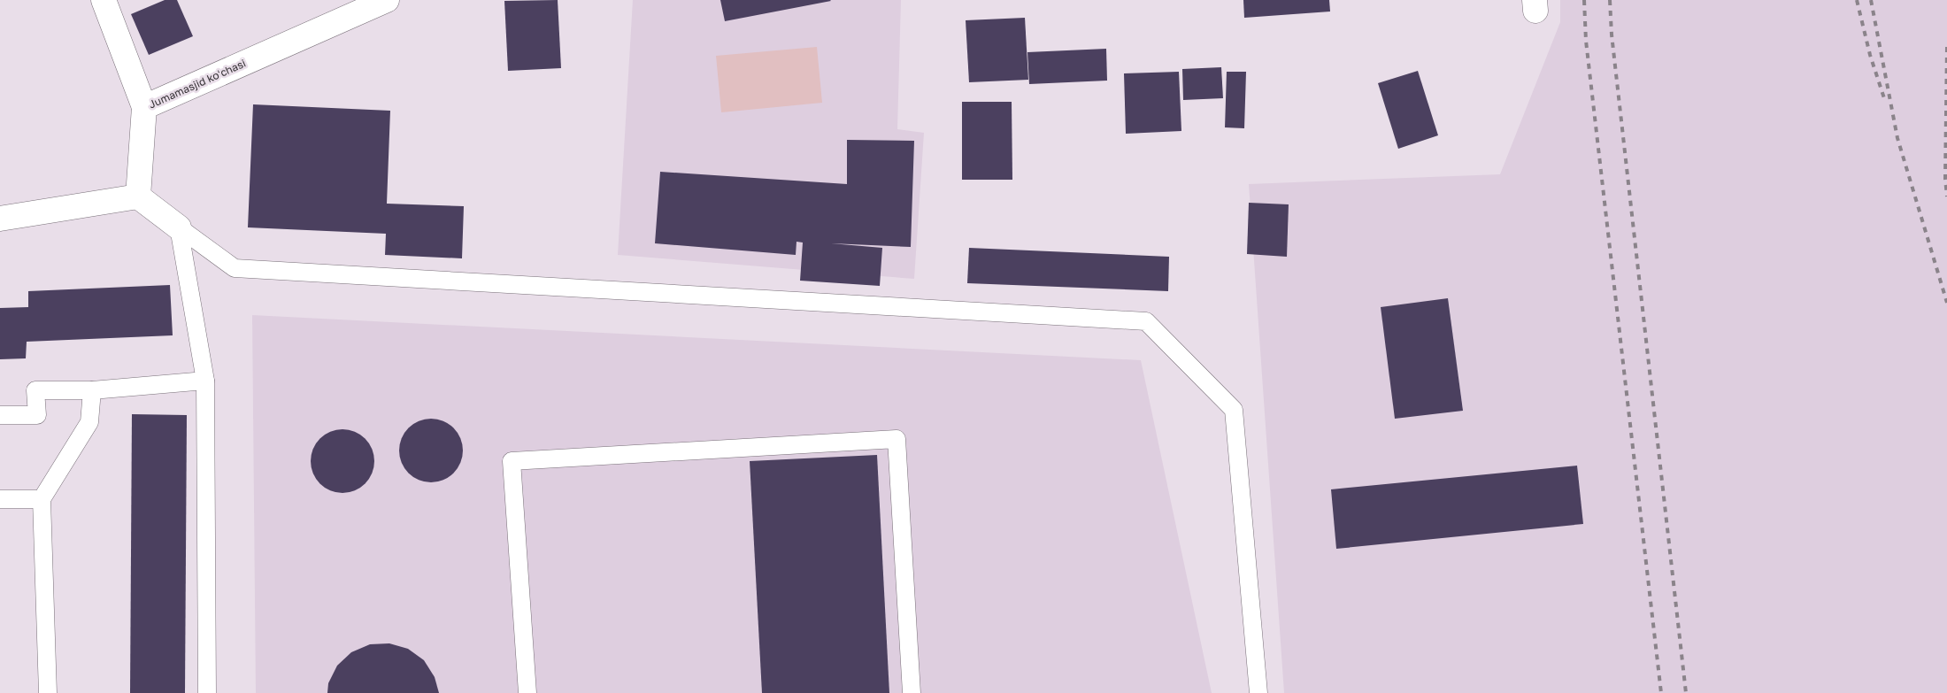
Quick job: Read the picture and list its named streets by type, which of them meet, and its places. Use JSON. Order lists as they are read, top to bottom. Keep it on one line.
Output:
{"streets":{"street":["Jumamasjid koʻchasi"]}}
